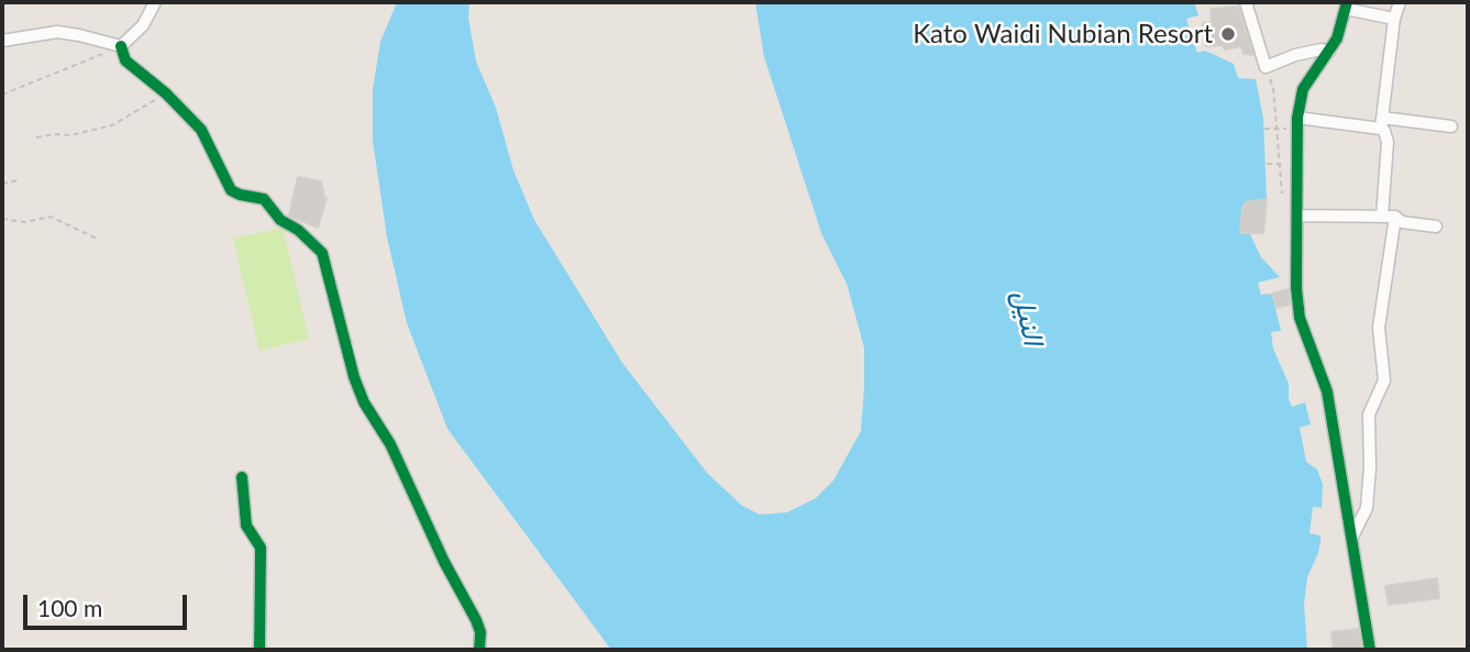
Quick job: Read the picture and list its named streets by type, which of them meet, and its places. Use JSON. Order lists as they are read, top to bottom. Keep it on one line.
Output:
{"water":["النيل"],"places":["Kato Waidi Nubian Resort"],"scale_bar":"100 m"}
